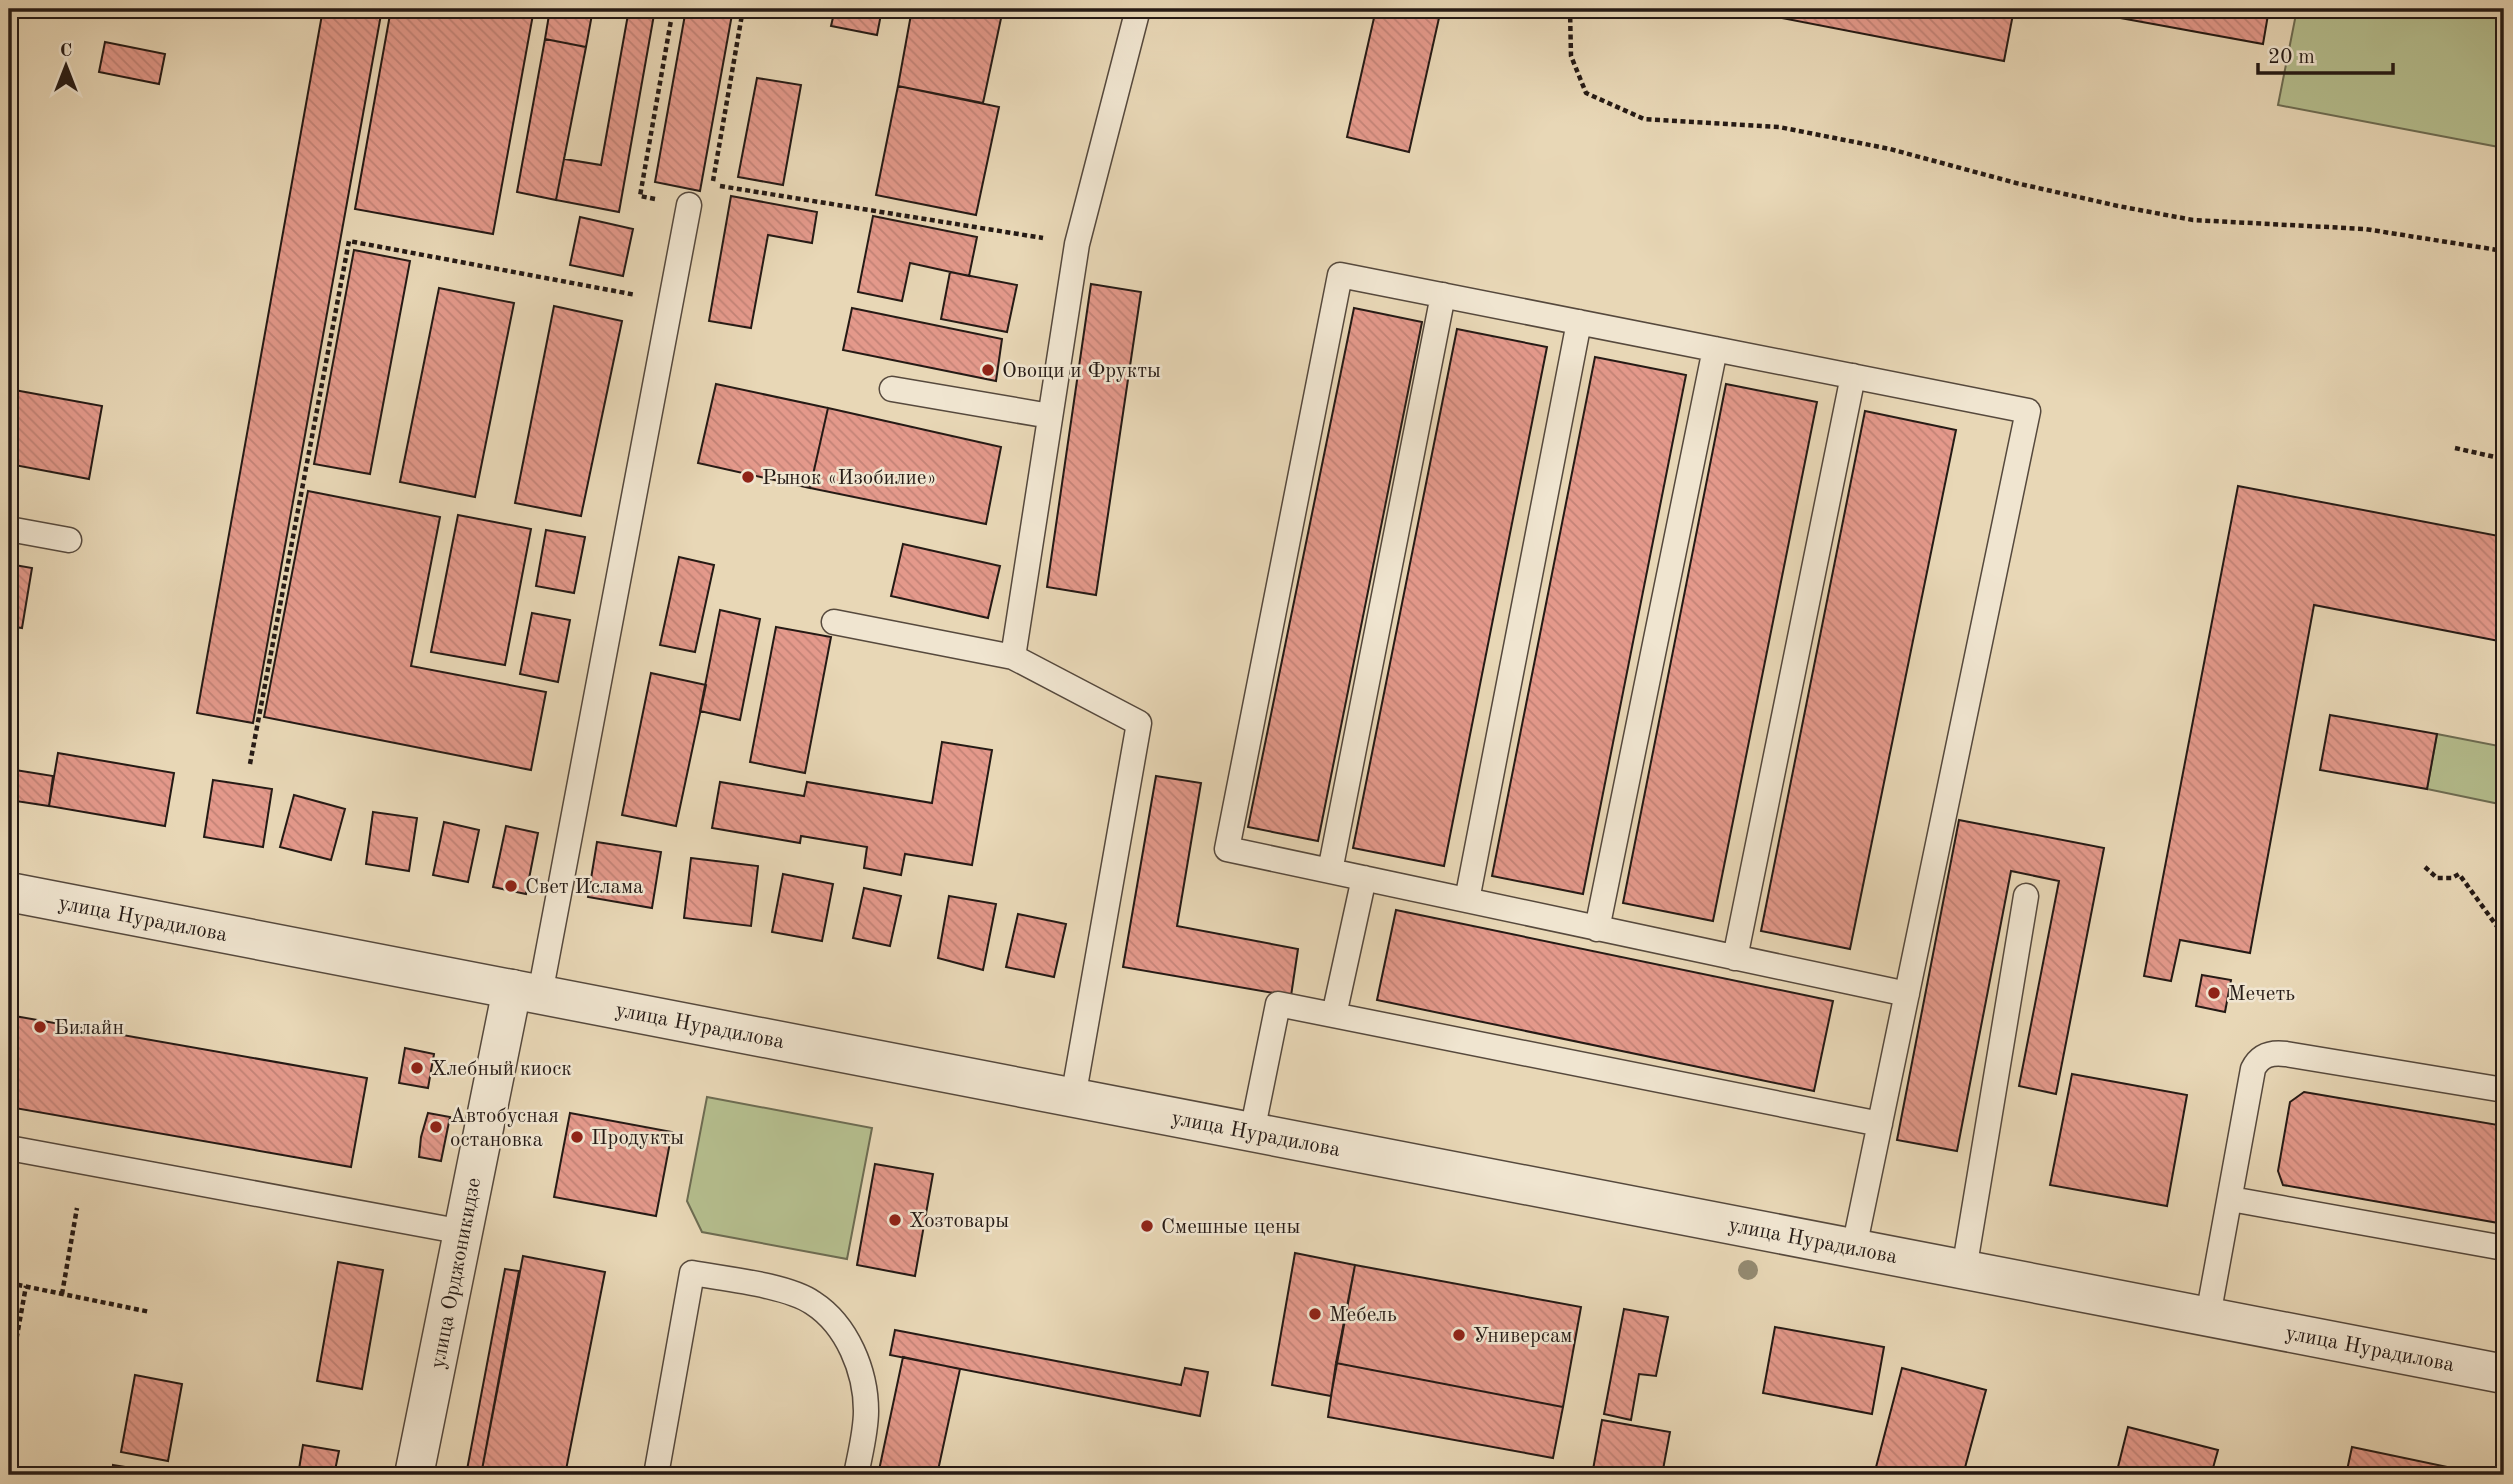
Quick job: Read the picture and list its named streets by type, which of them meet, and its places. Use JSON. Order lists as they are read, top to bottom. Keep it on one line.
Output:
{"streets":{"street":["улица Нурадилова","улица Орджоникидзе"]},"crossings":[["улица Нурадилова","улица Орджоникидзе"]],"places":["Овощи и Фрукты","Рынок «Изобилие»","Свет Ислама","Мечеть","Билайн","Хлебный киоск","Автобусная остановка","Продукты","Хозтовары","Смешные цены","Мебель","Универсам"],"scale_bar":"20 m","north":"top"}
